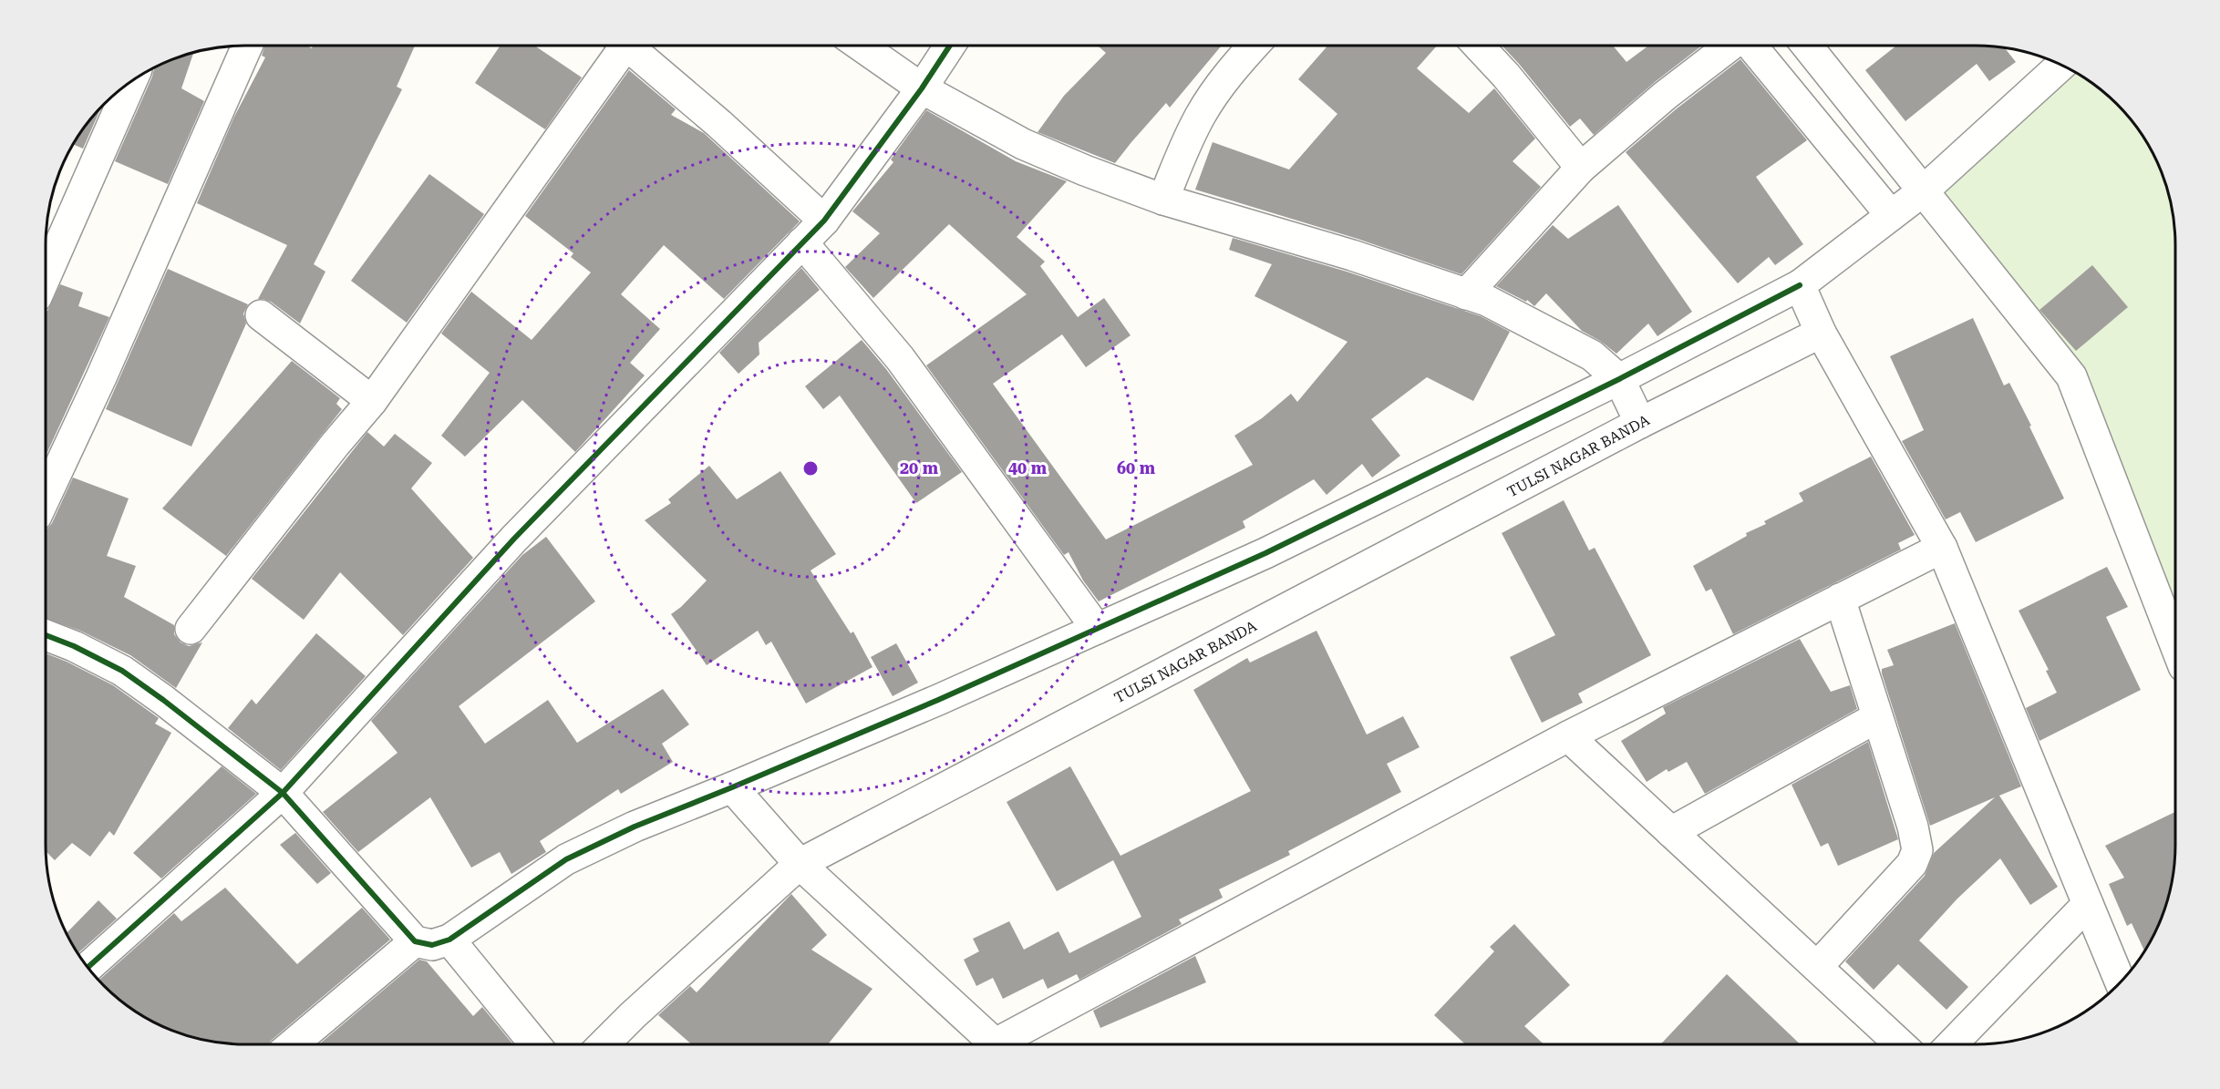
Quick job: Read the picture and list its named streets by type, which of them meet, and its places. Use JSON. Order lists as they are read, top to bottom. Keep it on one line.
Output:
{"streets":{"street":["TULSI NAGAR BANDA"]},"rings":["20 m","40 m","60 m"]}
